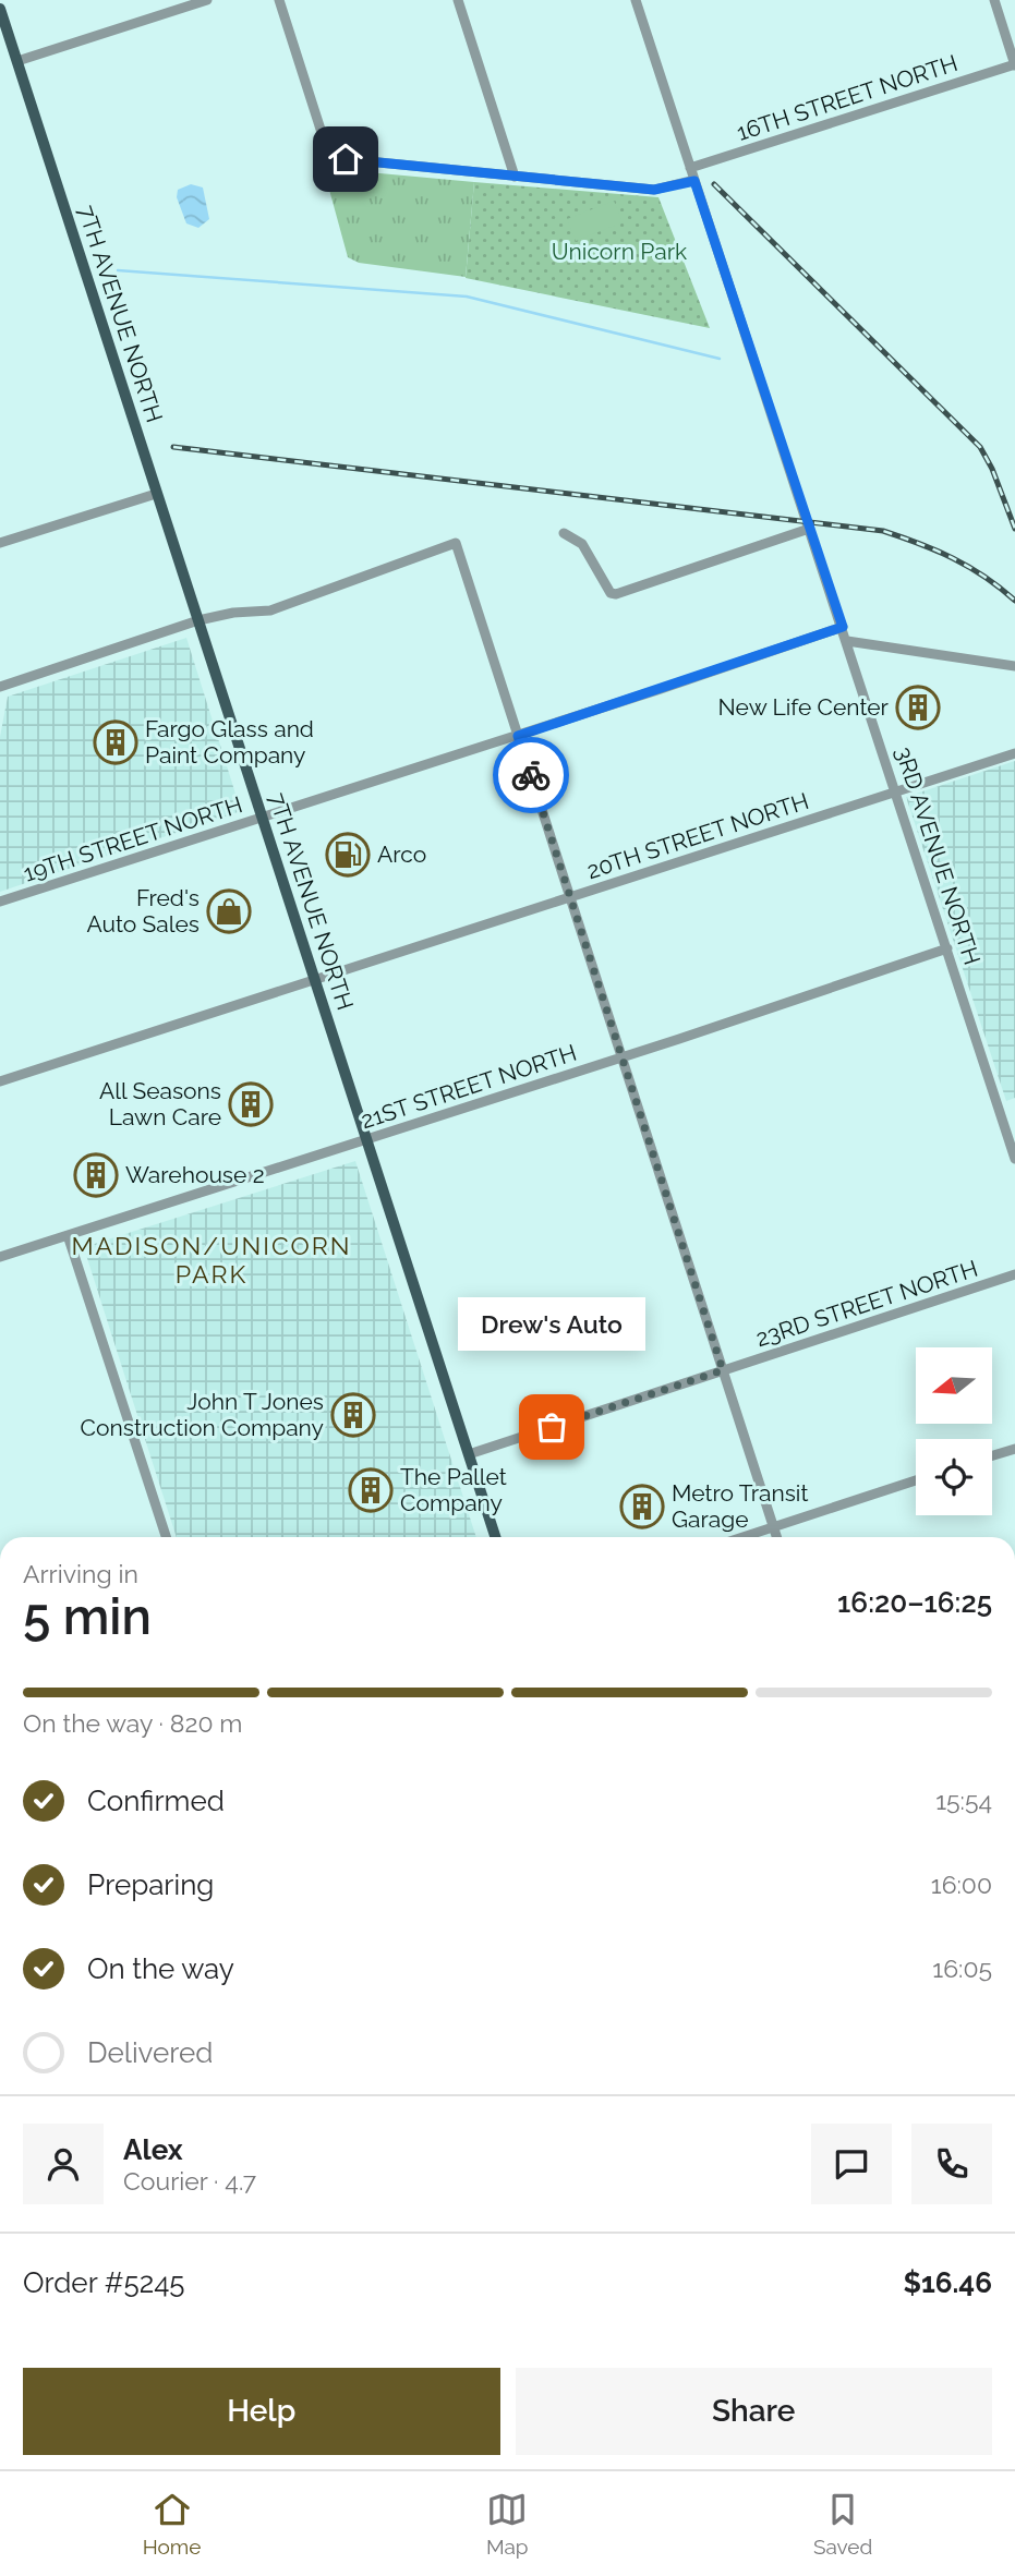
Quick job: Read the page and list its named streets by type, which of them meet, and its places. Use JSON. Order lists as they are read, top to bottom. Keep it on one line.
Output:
{"streets":{"main road":["7TH AVENUE NORTH"],"street":["16TH STREET NORTH","20TH STREET NORTH","19TH STREET NORTH","3RD AVENUE NORTH","21ST STREET NORTH","23RD STREET NORTH"]},"crossings":[["16TH STREET NORTH","3RD AVENUE NORTH"],["7TH AVENUE NORTH","20TH STREET NORTH"],["7TH AVENUE NORTH","19TH STREET NORTH"],["7TH AVENUE NORTH","21ST STREET NORTH"],["7TH AVENUE NORTH","23RD STREET NORTH"],["20TH STREET NORTH","3RD AVENUE NORTH"],["19TH STREET NORTH","3RD AVENUE NORTH"],["3RD AVENUE NORTH","21ST STREET NORTH"]],"districts":["MADISON/UNICORN PARK"],"parks":["Unicorn Park"],"places":{"building":["New Life Center","Fargo Glass and Paint Company","All Seasons Lawn Care","Warehouse 2","John T Jones Construction Company","The Pallet Company","Metro Transit Garage"],"fuel station":["Arco"],"shop":["Fred's Auto Sales"],"other":["Drew's Auto"]},"north":"left","page":{"bubble":"Drew's Auto","heading":["5 min","Arriving in","16:20–16:25"],"panel":["Alex","Courier · 4.7","Order #5245","$16.46"],"bar":"On the way · 820 m","list":[["Confirmed","15:54"],["Preparing","16:00"],["On the way","16:05"],"Delivered"],"buttons":["Help","Share"],"tabs":["Home","Map","Saved"]}}
